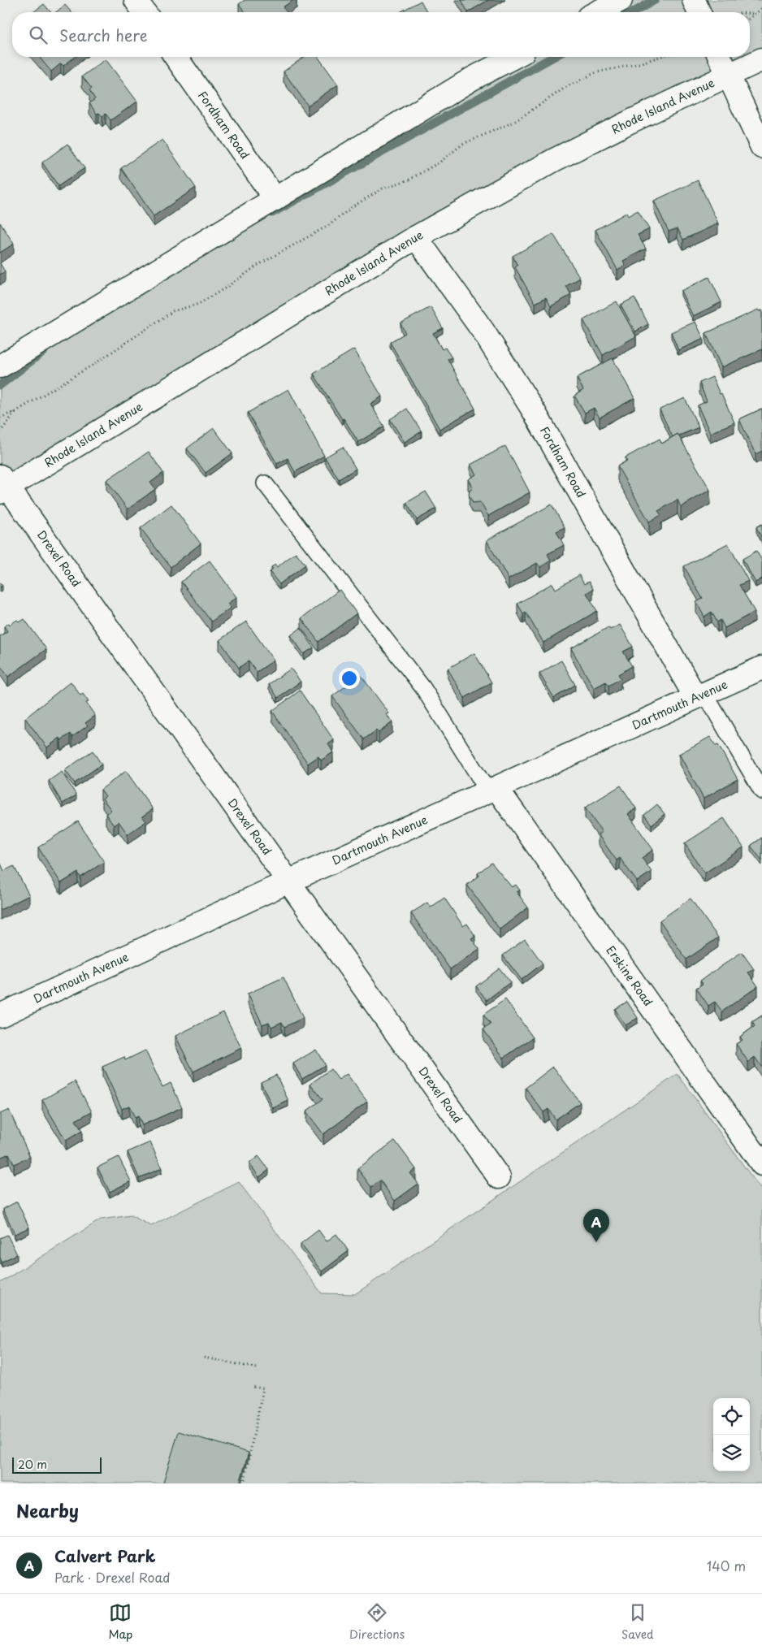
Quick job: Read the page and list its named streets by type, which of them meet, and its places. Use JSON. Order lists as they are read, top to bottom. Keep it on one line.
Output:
{"streets":{"street":["Rhode Island Avenue","Fordham Road","Drexel Road","Dartmouth Avenue","Erskine Road"]},"crossings":[["Rhode Island Avenue","Fordham Road"],["Rhode Island Avenue","Drexel Road"],["Fordham Road","Dartmouth Avenue"],["Drexel Road","Dartmouth Avenue"],["Dartmouth Avenue","Erskine Road"]],"scale_bar":"20 m","page":{"search":"Search here","pins":"A","scale":"20 m","heading":"Nearby","list":[{"mark":"A","name":"Calvert Park","note":"Park · Drexel Road","value":"140 m"}],"nav":["Map","Directions","Saved"]}}
